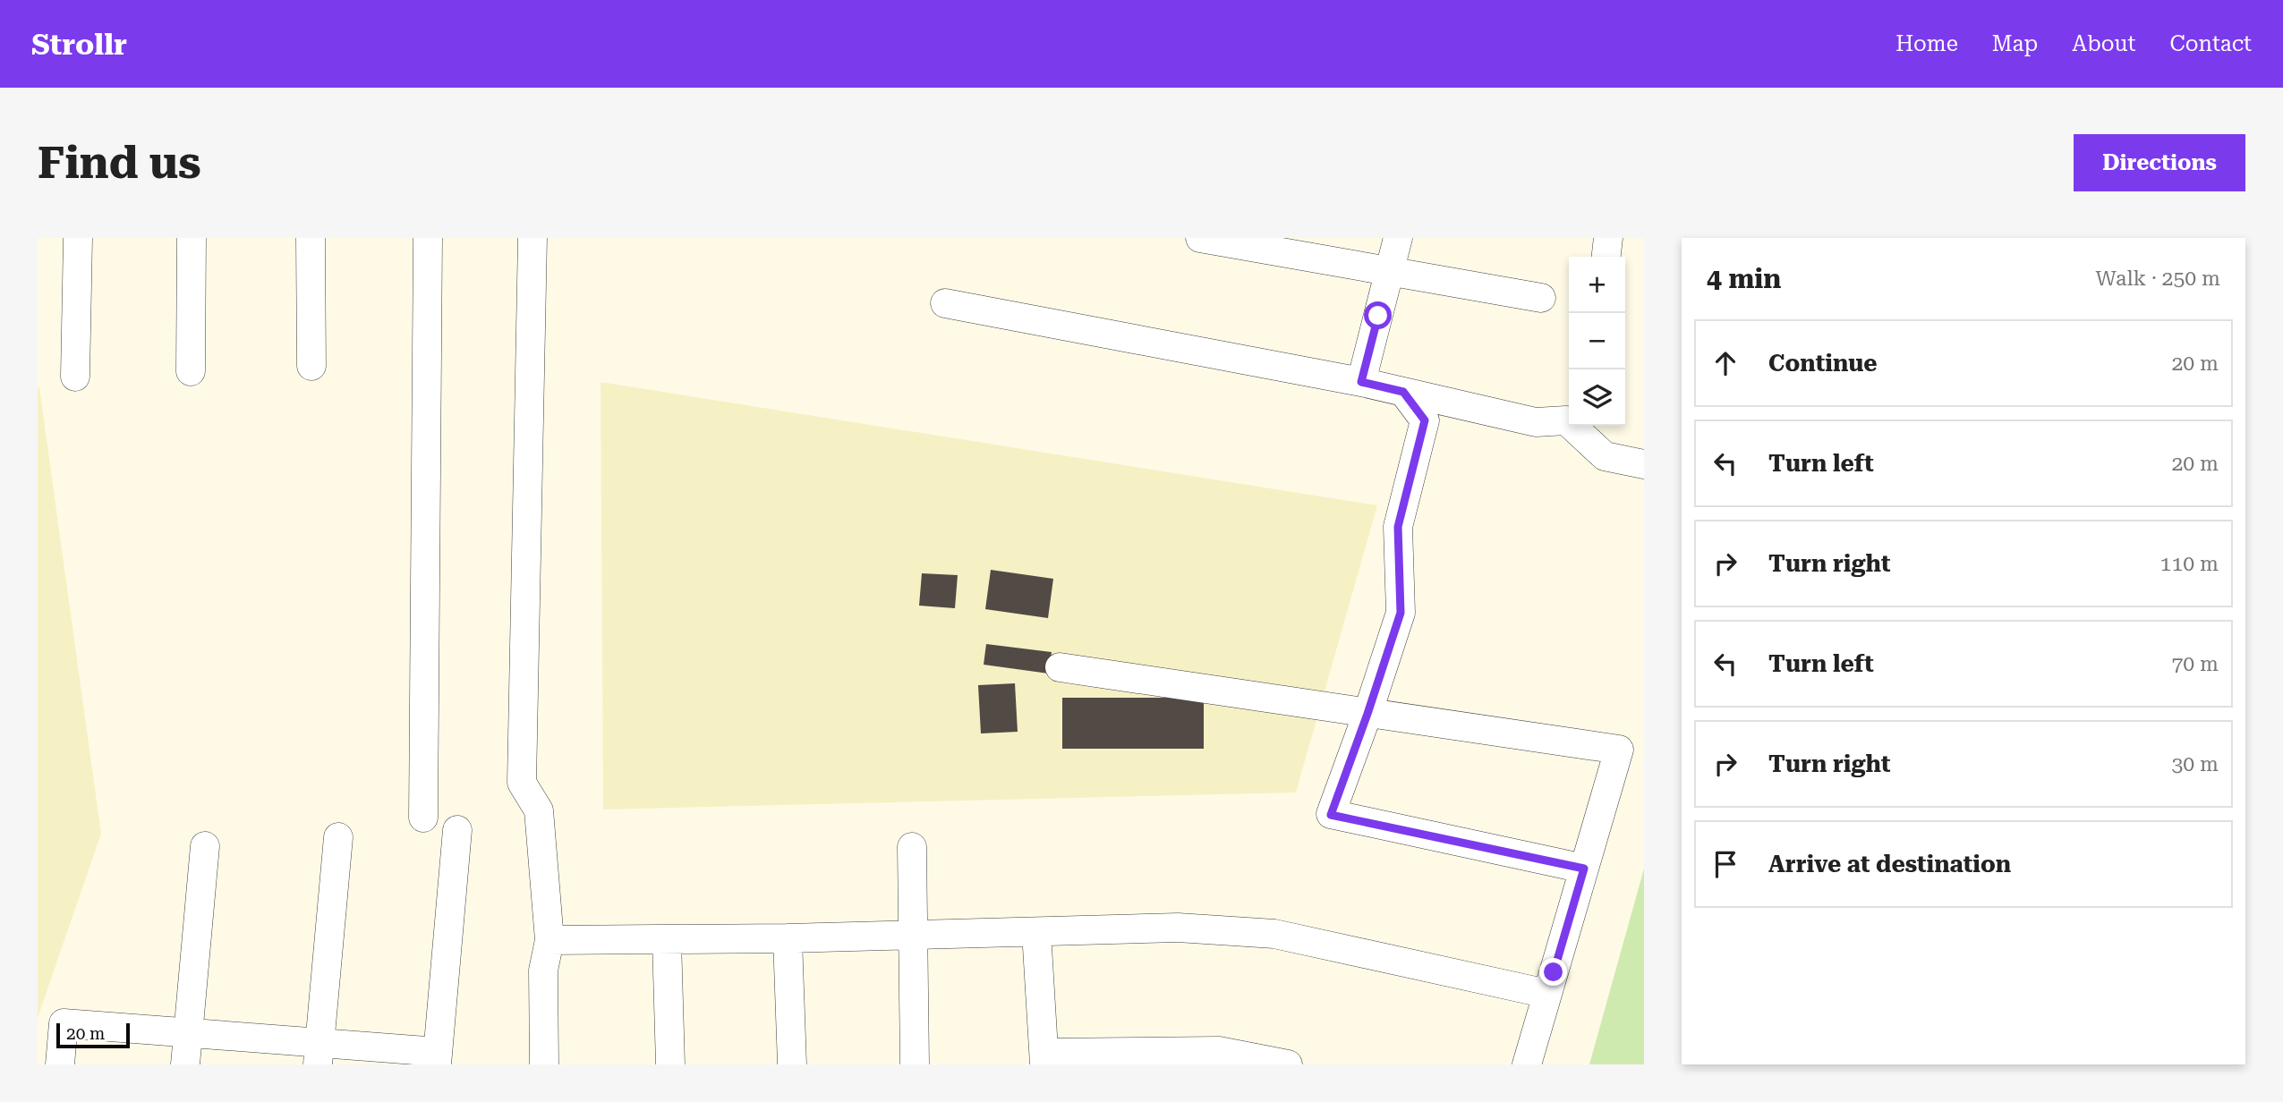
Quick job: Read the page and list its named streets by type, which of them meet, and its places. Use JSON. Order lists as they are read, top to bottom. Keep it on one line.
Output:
{"scale_bar":"20 m","page":{"header":"Strollr","nav":["Home","Map","About","Contact"],"buttons":"Directions","title":"Find us","heading":["4 min","Walk · 250 m"],"map_buttons":["+","−"],"list":[["Continue","20 m"],["Turn left","20 m"],["Turn right","110 m"],["Turn left","70 m"],["Turn right","30 m"],"Arrive at destination"],"scale":"20 m"}}
